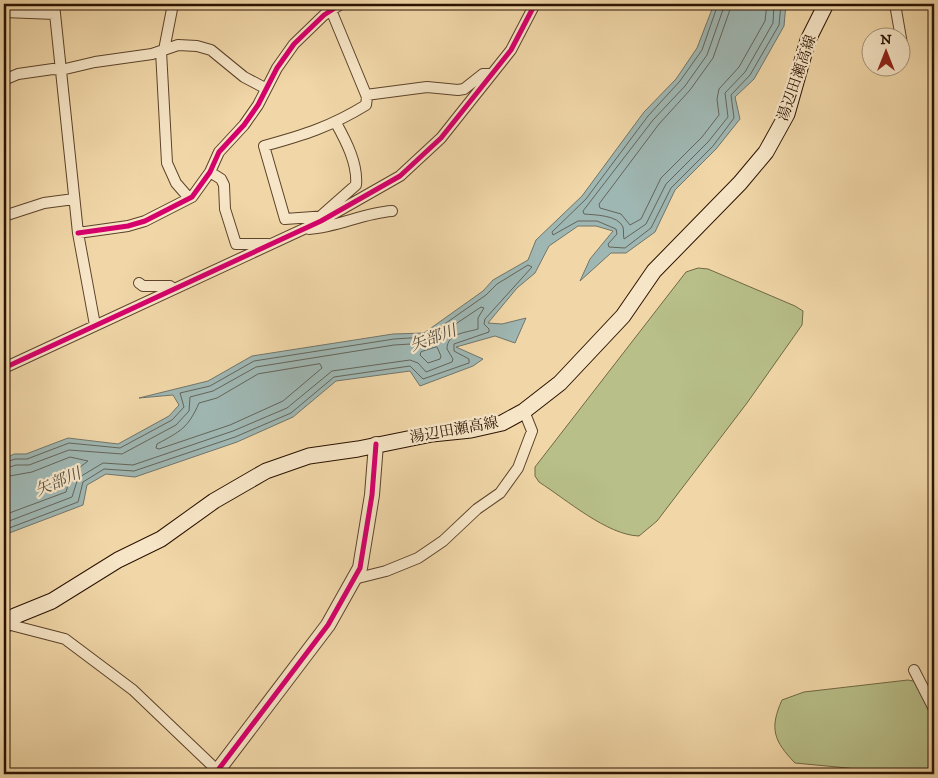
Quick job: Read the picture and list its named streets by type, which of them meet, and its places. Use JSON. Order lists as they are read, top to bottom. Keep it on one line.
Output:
{"streets":{"main road":["湯辺田瀬高線"]},"water":["矢部川"],"north":"top"}
